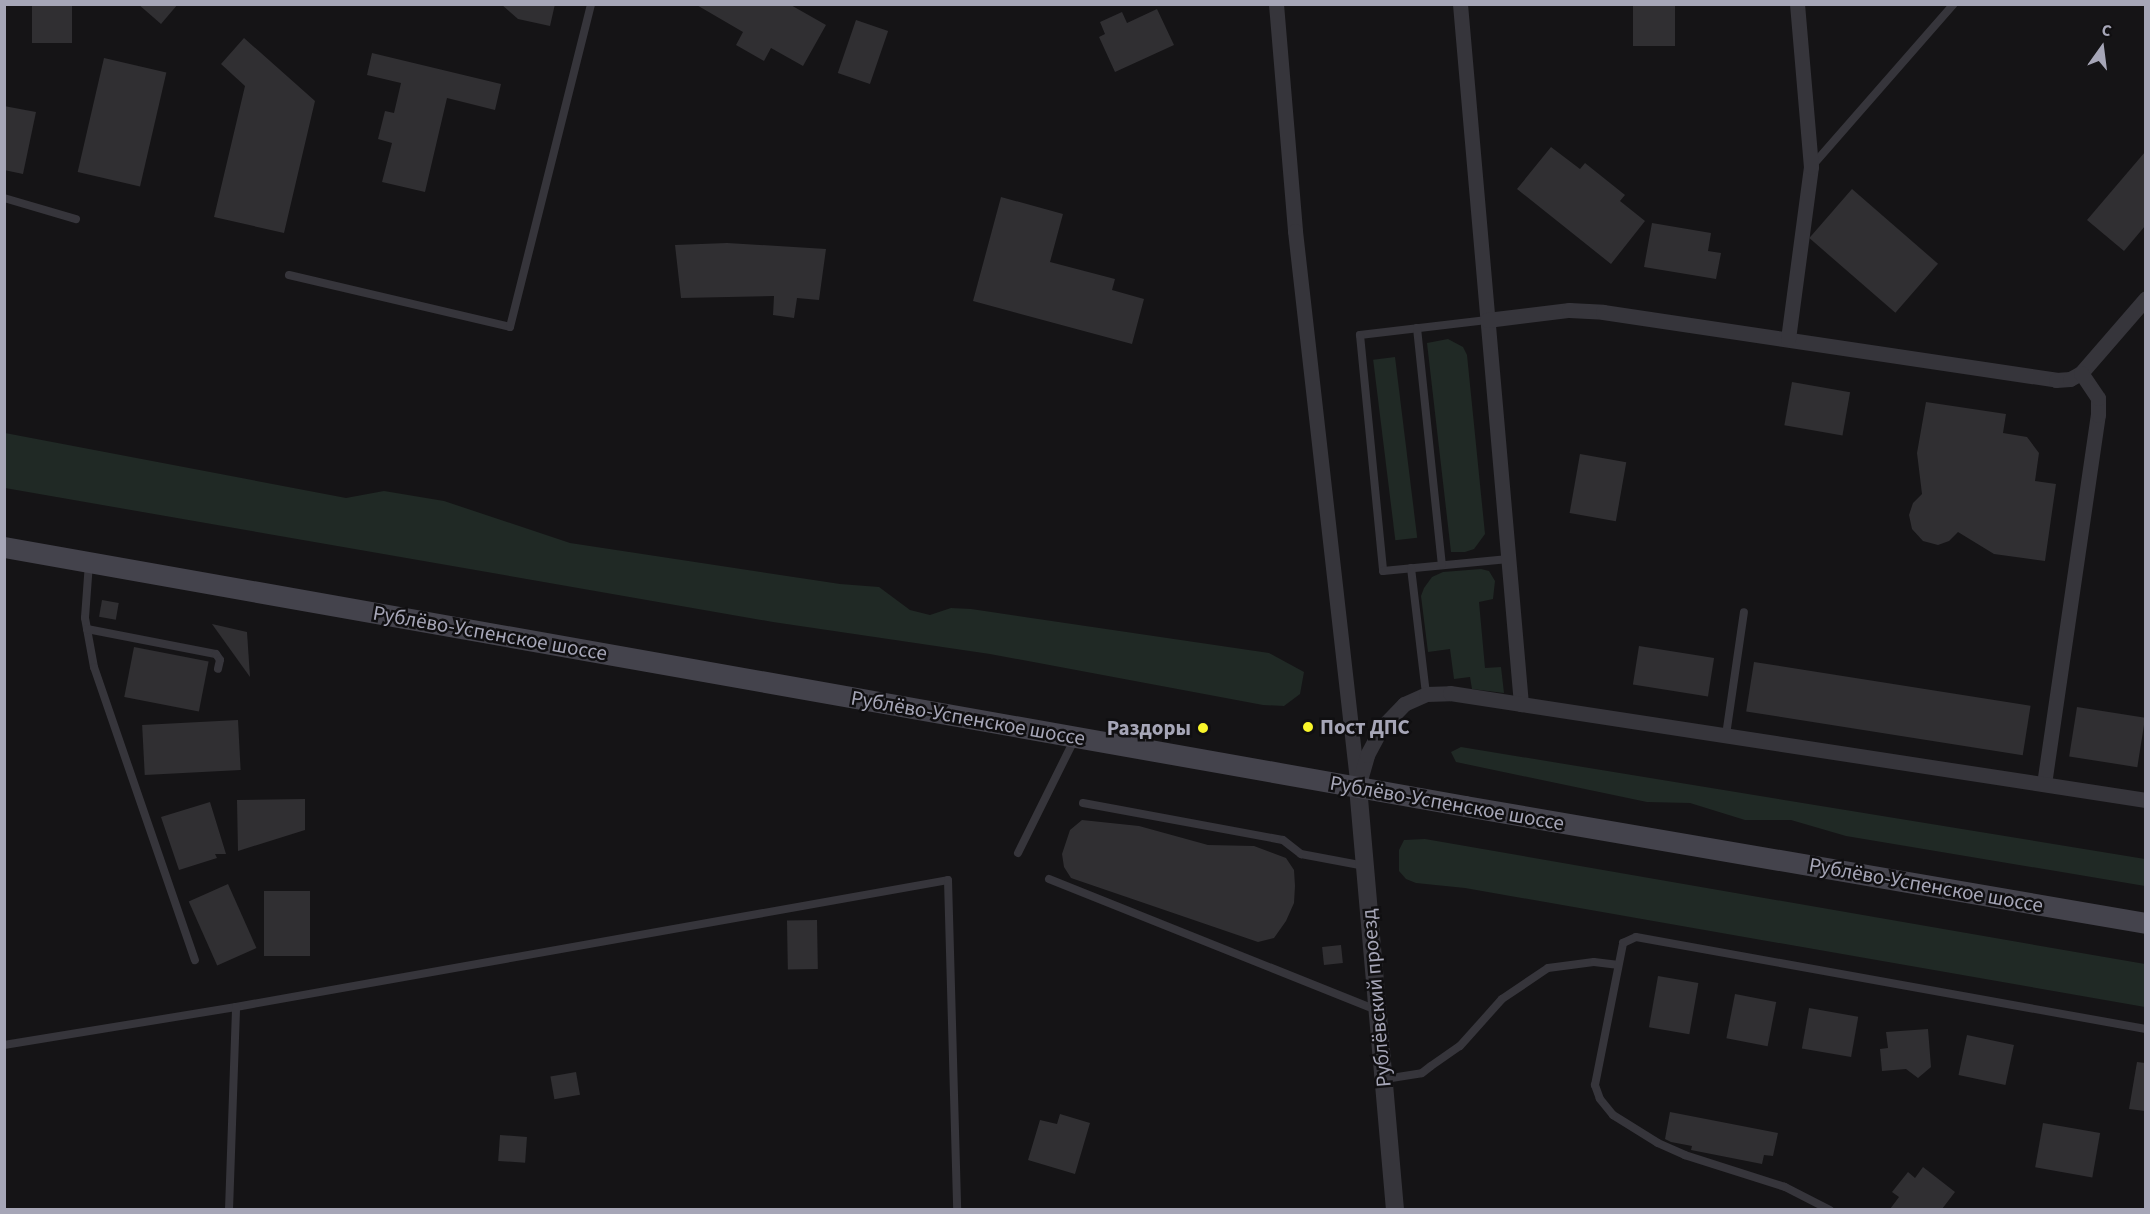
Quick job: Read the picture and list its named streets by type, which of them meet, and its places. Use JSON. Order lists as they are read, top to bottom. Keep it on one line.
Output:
{"streets":{"main road":["Рублёво-Успенское шоссе"],"street":["Рублёвский проезд"]},"crossings":[["Рублёво-Успенское шоссе","Рублёвский проезд"]],"places":["Пост ДПС","Раздоры"],"north":"top"}
